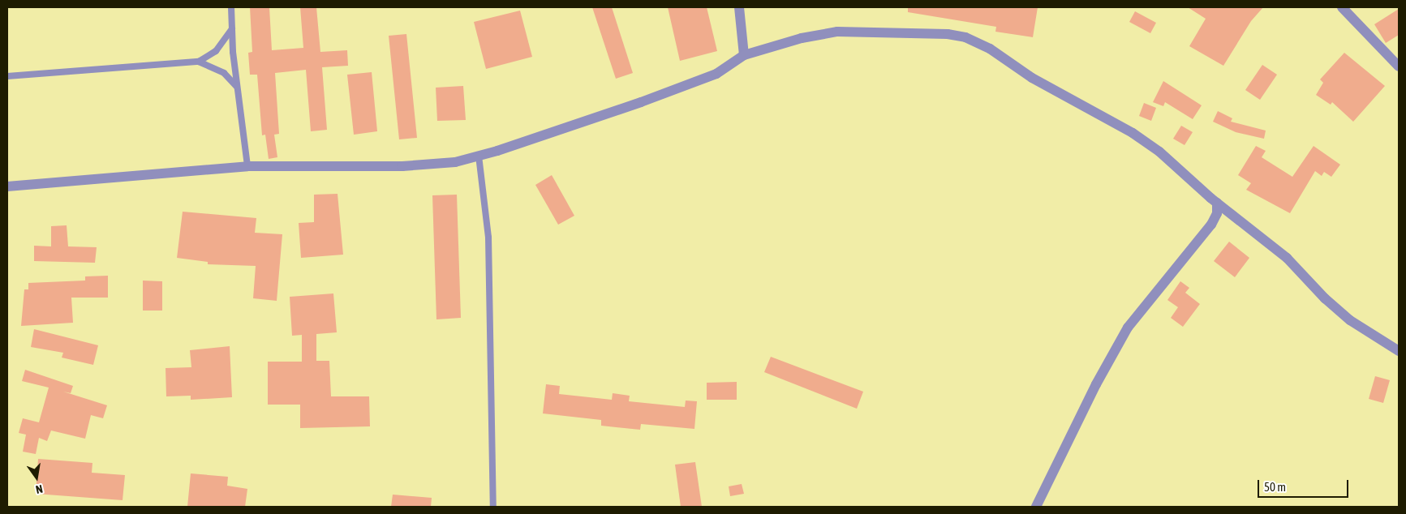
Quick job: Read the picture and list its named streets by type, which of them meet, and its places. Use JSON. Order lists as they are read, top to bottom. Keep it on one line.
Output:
{"scale_bar":"50 m","north":"bottom"}
